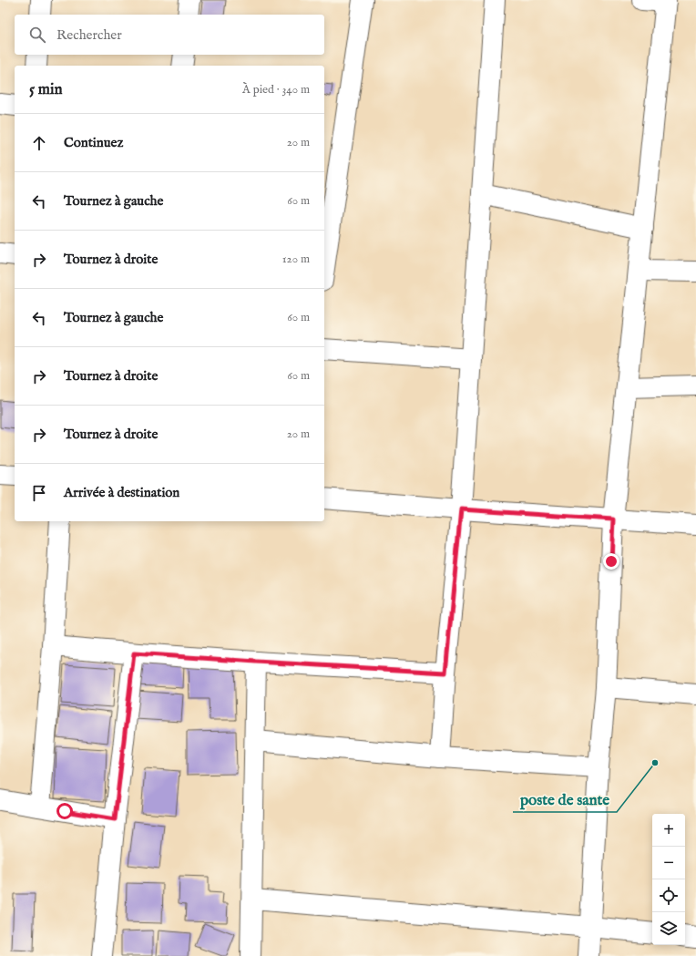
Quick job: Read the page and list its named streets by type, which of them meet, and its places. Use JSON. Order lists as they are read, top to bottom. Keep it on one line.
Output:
{"places":["poste de sante"],"page":{"search":"Rechercher","heading":["5 min","À pied · 340 m"],"list":[["Continuez","20 m"],["Tournez à gauche","60 m"],["Tournez à droite","120 m"],["Tournez à gauche","60 m"],["Tournez à droite","60 m"],["Tournez à droite","20 m"],"Arrivée à destination"],"map_buttons":["+","−"]}}
